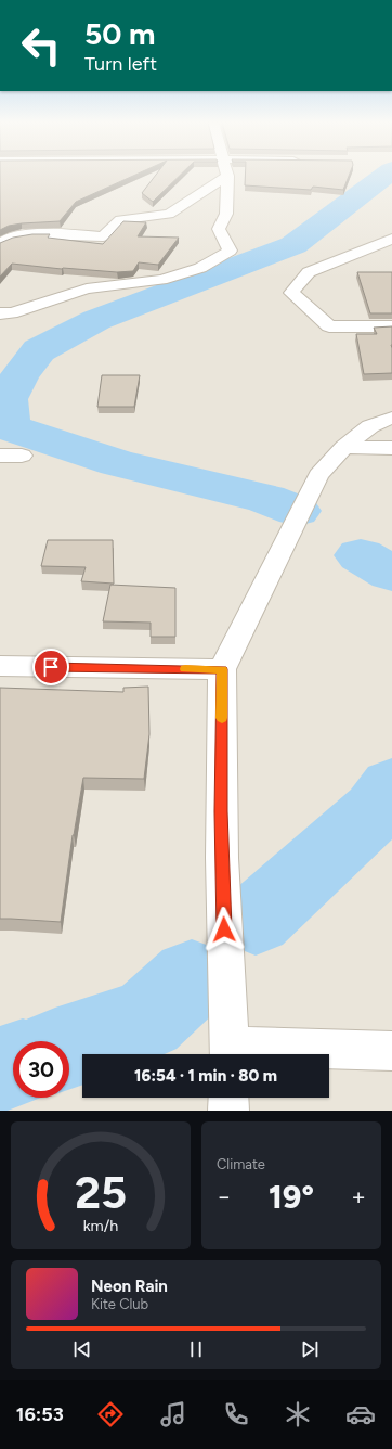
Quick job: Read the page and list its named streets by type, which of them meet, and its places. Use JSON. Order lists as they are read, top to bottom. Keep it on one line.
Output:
{"page":{"turn":["50 m","Turn left"],"limit":"30","trip":"16:54 · 1 min · 80 m","tile":"Climate","heat":["−","19°","+"],"song":["Neon Rain","Kite Club"],"tabs":"16:53","gauge":["25","km/h"]}}
